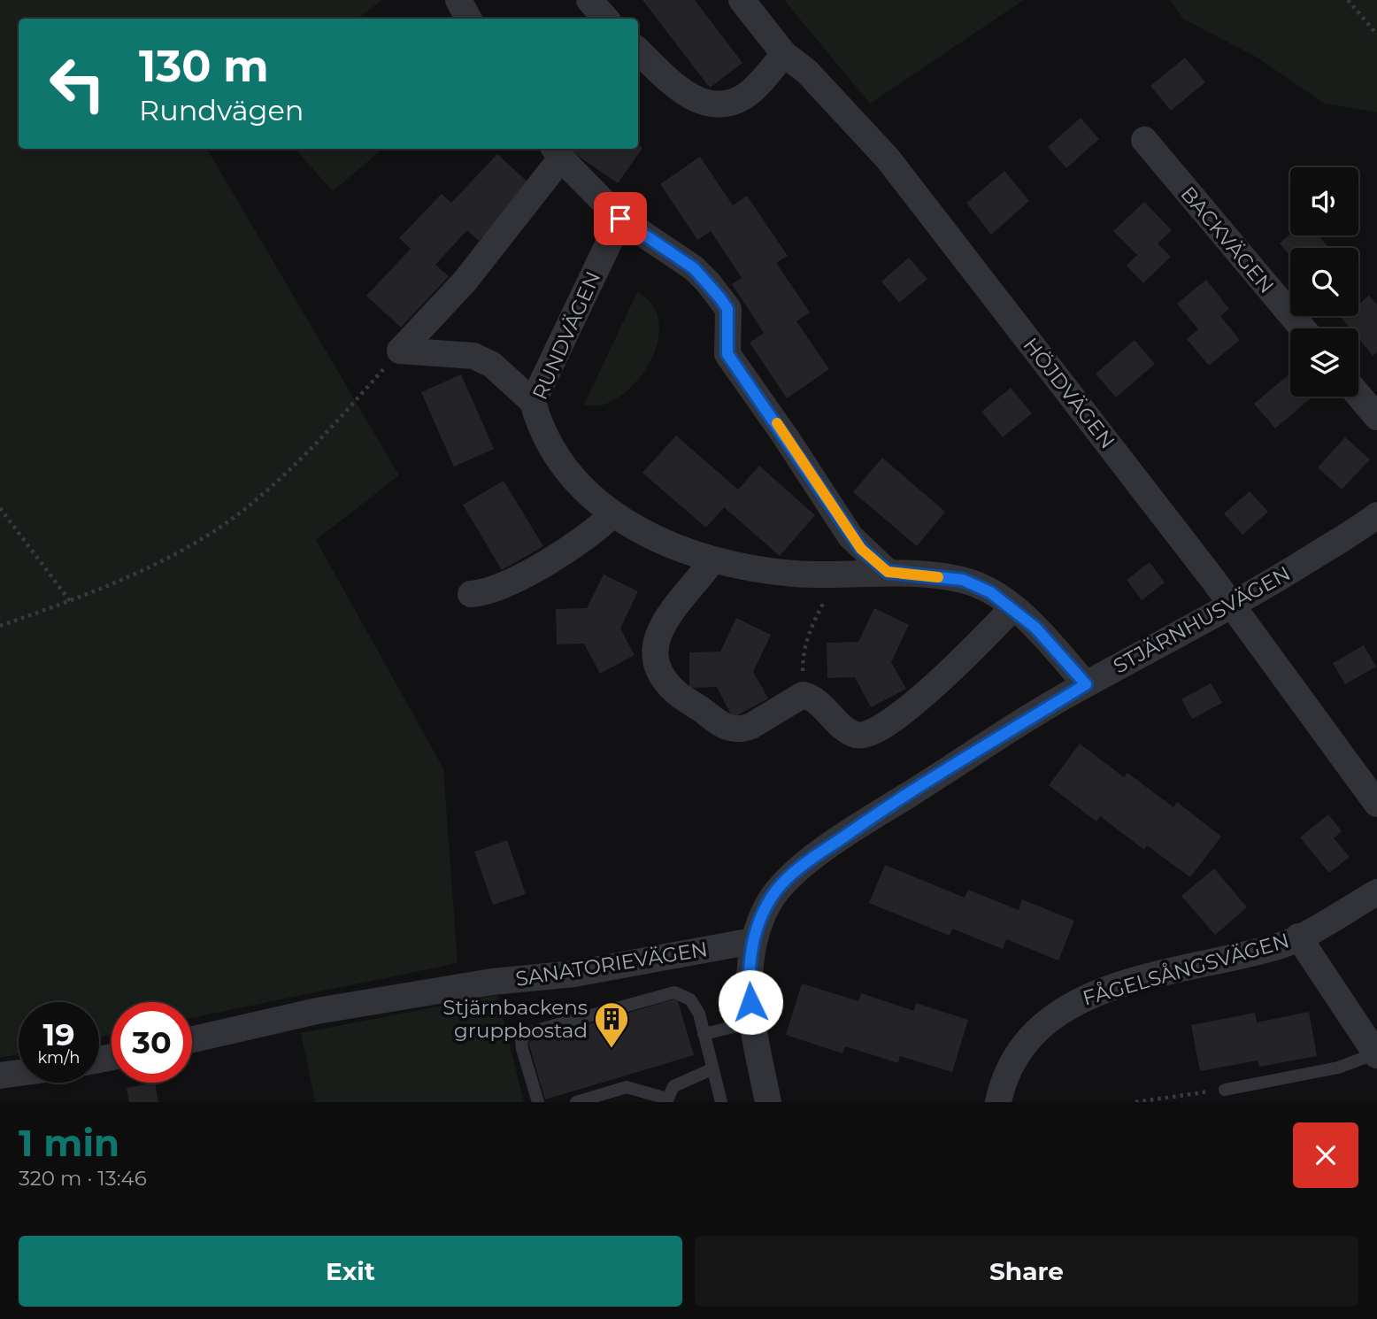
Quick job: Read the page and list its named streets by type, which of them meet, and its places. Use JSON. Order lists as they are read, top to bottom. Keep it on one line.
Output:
{"streets":{"street":["BACKVÄGEN","RUNDVÄGEN","HÖJDVÄGEN","STJÄRNHUSVÄGEN","SANATORIEVÄGEN","FÅGELSÅNGSVÄGEN"]},"crossings":[["RUNDVÄGEN","STJÄRNHUSVÄGEN"],["HÖJDVÄGEN","STJÄRNHUSVÄGEN"],["STJÄRNHUSVÄGEN","SANATORIEVÄGEN"]],"places":{"building":["Stjärnbackens gruppbostad"]},"page":{"turn":["130 m","Rundvägen"],"speed":"19 km/h","limit":"30","heading":["1 min","320 m · 13:46"],"buttons":["Exit","Share"]}}
